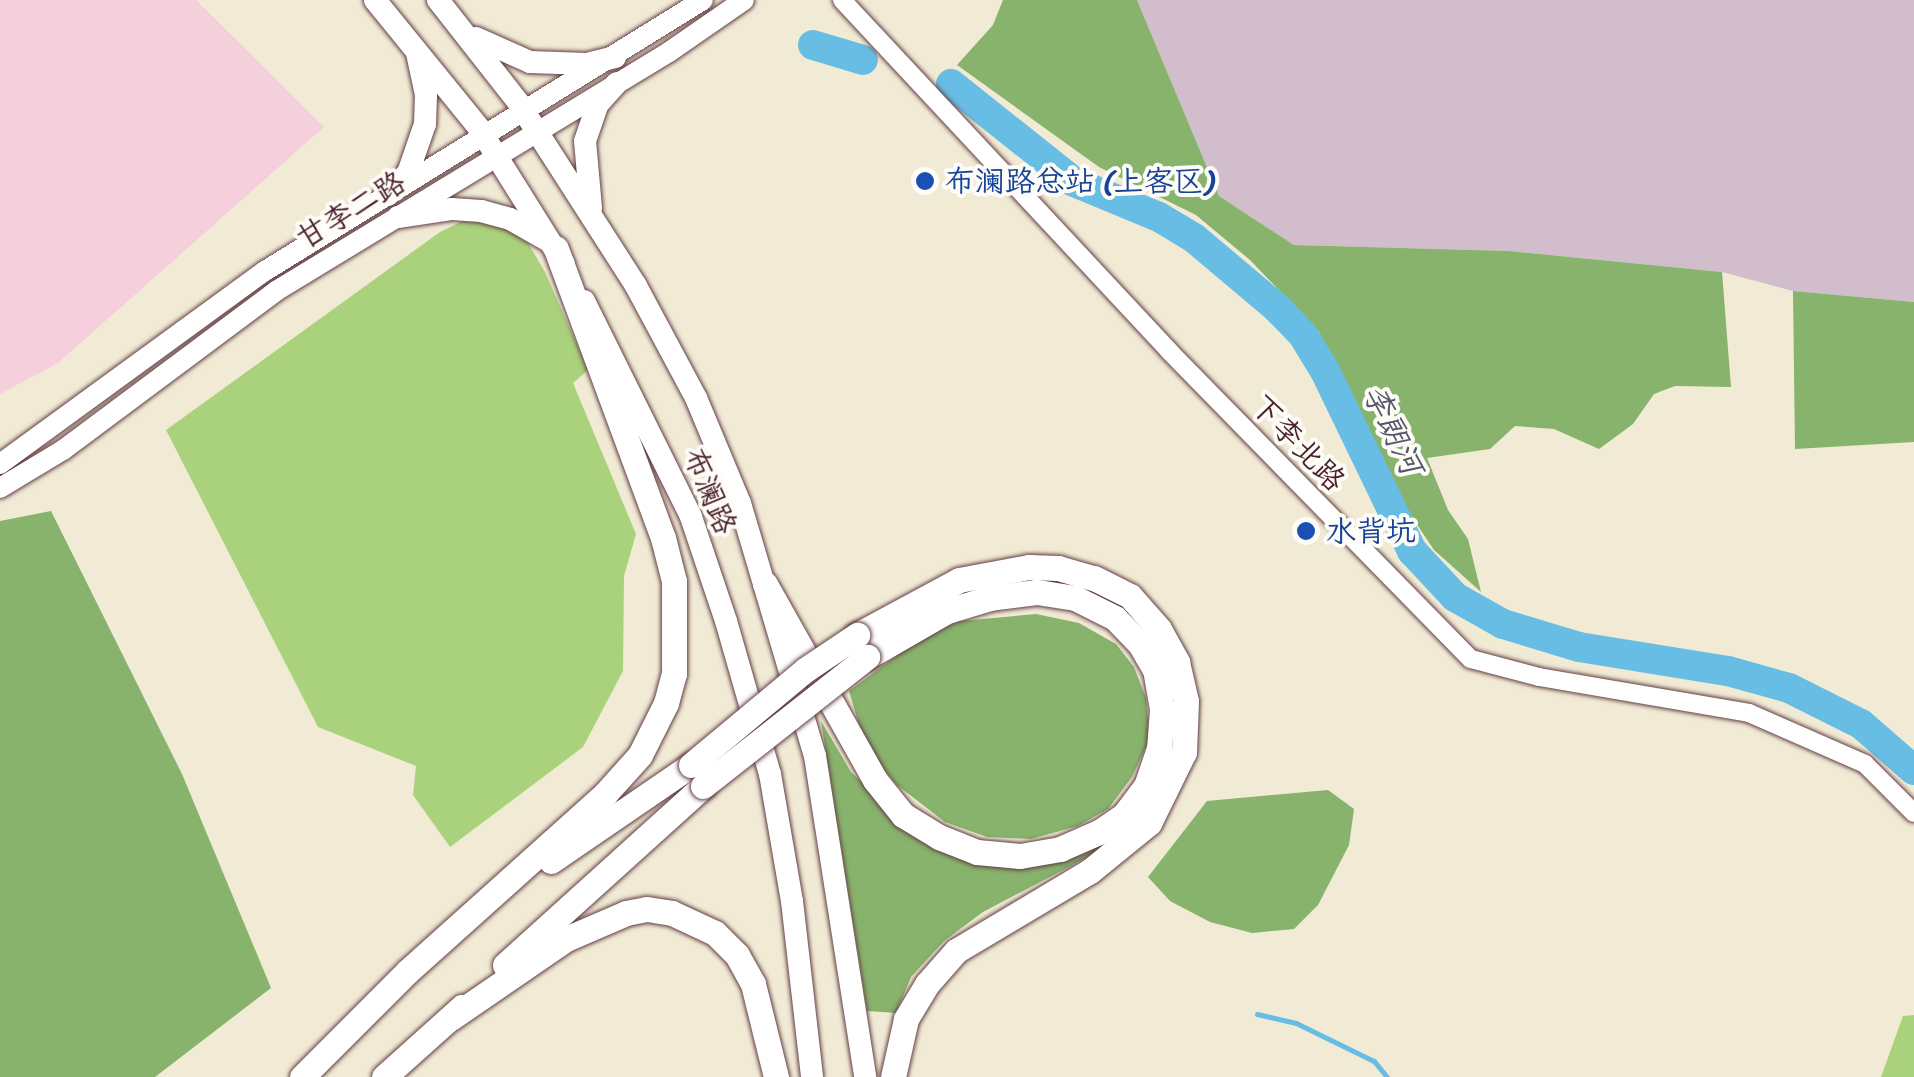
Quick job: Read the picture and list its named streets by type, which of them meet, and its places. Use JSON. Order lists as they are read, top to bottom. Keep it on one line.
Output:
{"streets":{"main road":["甘李二路","布澜路"],"street":["下李北路"]},"crossings":[["甘李二路","布澜路"]],"water":["李朗河"],"places":["布澜路总站 (上客区)","水背坑"]}
